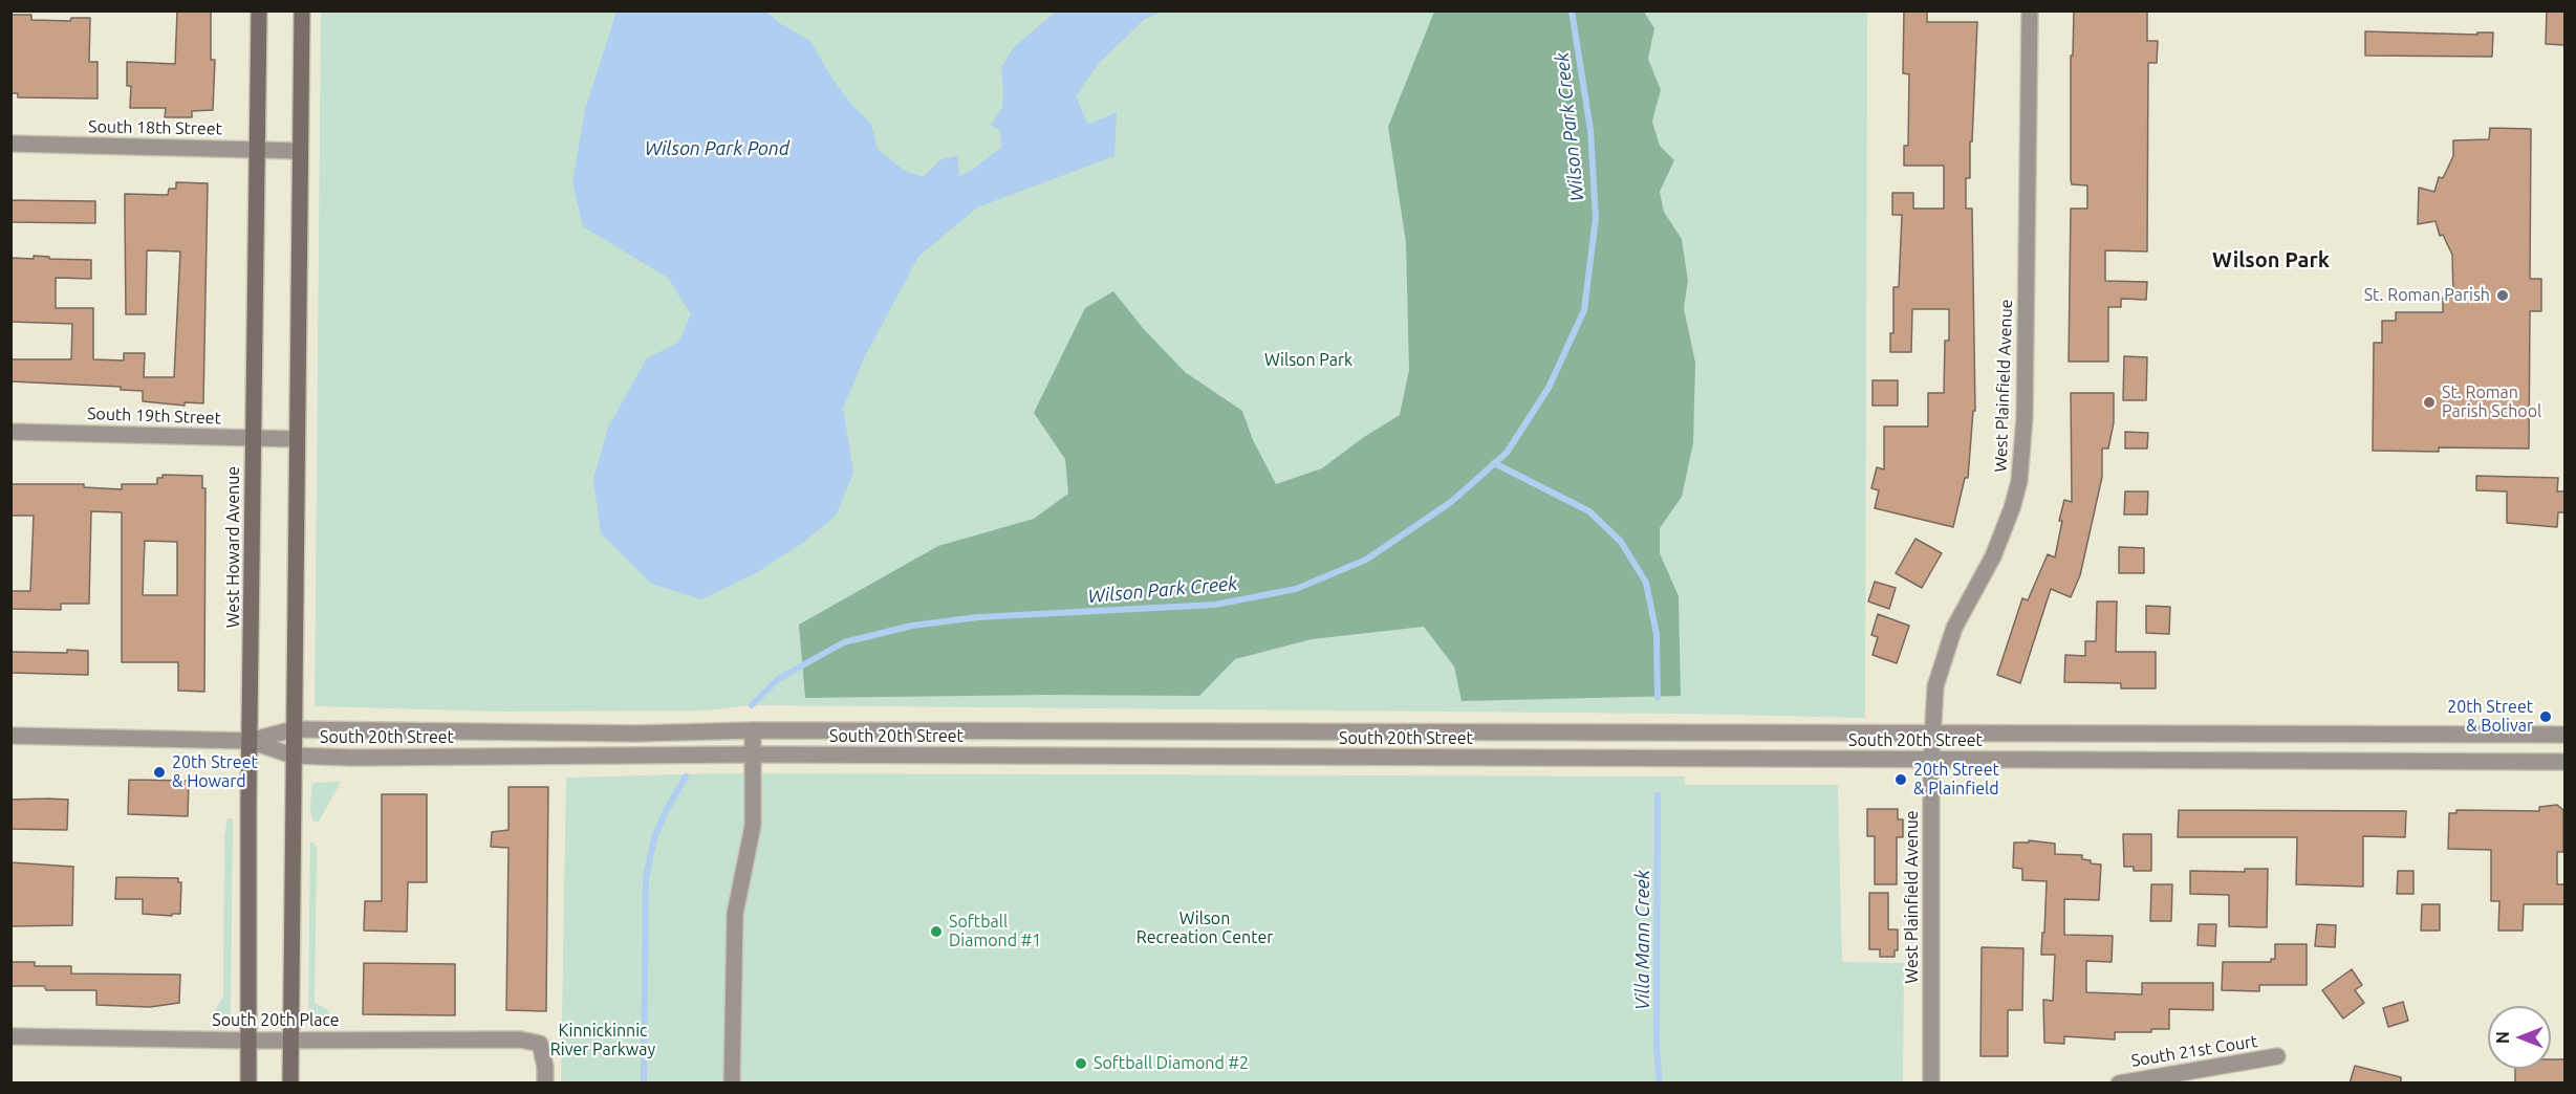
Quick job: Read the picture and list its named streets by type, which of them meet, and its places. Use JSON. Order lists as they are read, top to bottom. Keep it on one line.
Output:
{"streets":{"main road":["West Howard Avenue"],"street":["South 18th Street","West Plainfield Avenue","South 19th Street","South 20th Street","South 20th Place","South 21st Court"]},"crossings":[["South 18th Street","West Howard Avenue"],["West Plainfield Avenue","South 20th Street"],["South 19th Street","West Howard Avenue"],["West Howard Avenue","South 20th Street"],["West Howard Avenue","South 20th Place"]],"districts":["Wilson Park"],"water":["Wilson Park Creek","Wilson Park Pond","Villa Mann Creek"],"parks":["Wilson Park","Wilson Recreation Center","Kinnickinnic River Parkway"],"places":["St. Roman Parish","St. Roman Parish School","20th Street & Bolivar","20th Street & Howard","20th Street & Plainfield","Softball Diamond #1","Softball Diamond #2"],"north":"left"}
